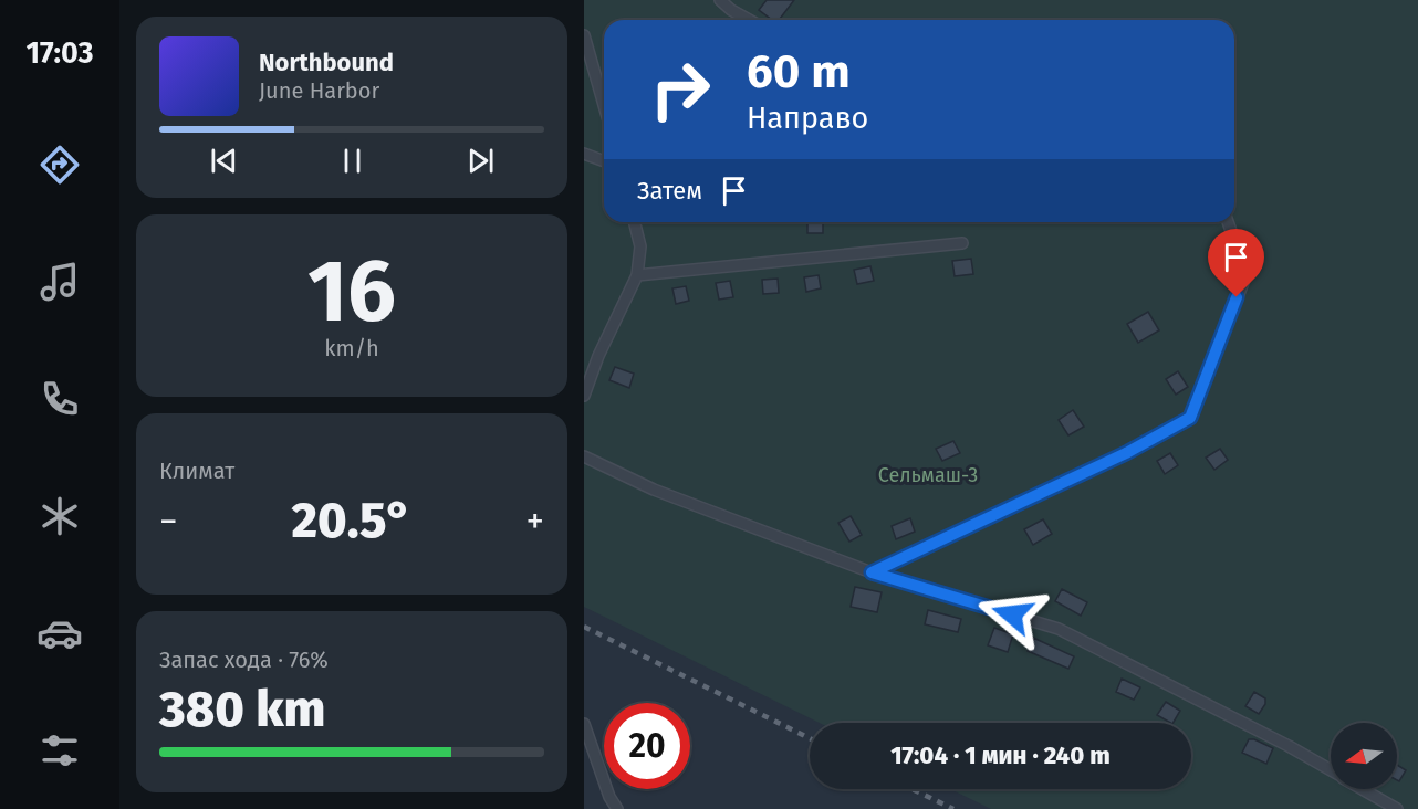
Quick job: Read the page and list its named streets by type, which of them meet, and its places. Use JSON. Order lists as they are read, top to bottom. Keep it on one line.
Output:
{"parks":["Сельмаш-3"],"north":"left","page":{"tabs":"17:03","turn":["60 m","Направо"],"song":["Northbound","June Harbor"],"then":"Затем","tile":[["16","km/h"],"Климат",["Запас хода · 76%","380 km"]],"heat":["−","20.5°","+"],"limit":"20","trip":"17:04 · 1 мин · 240 m"}}
